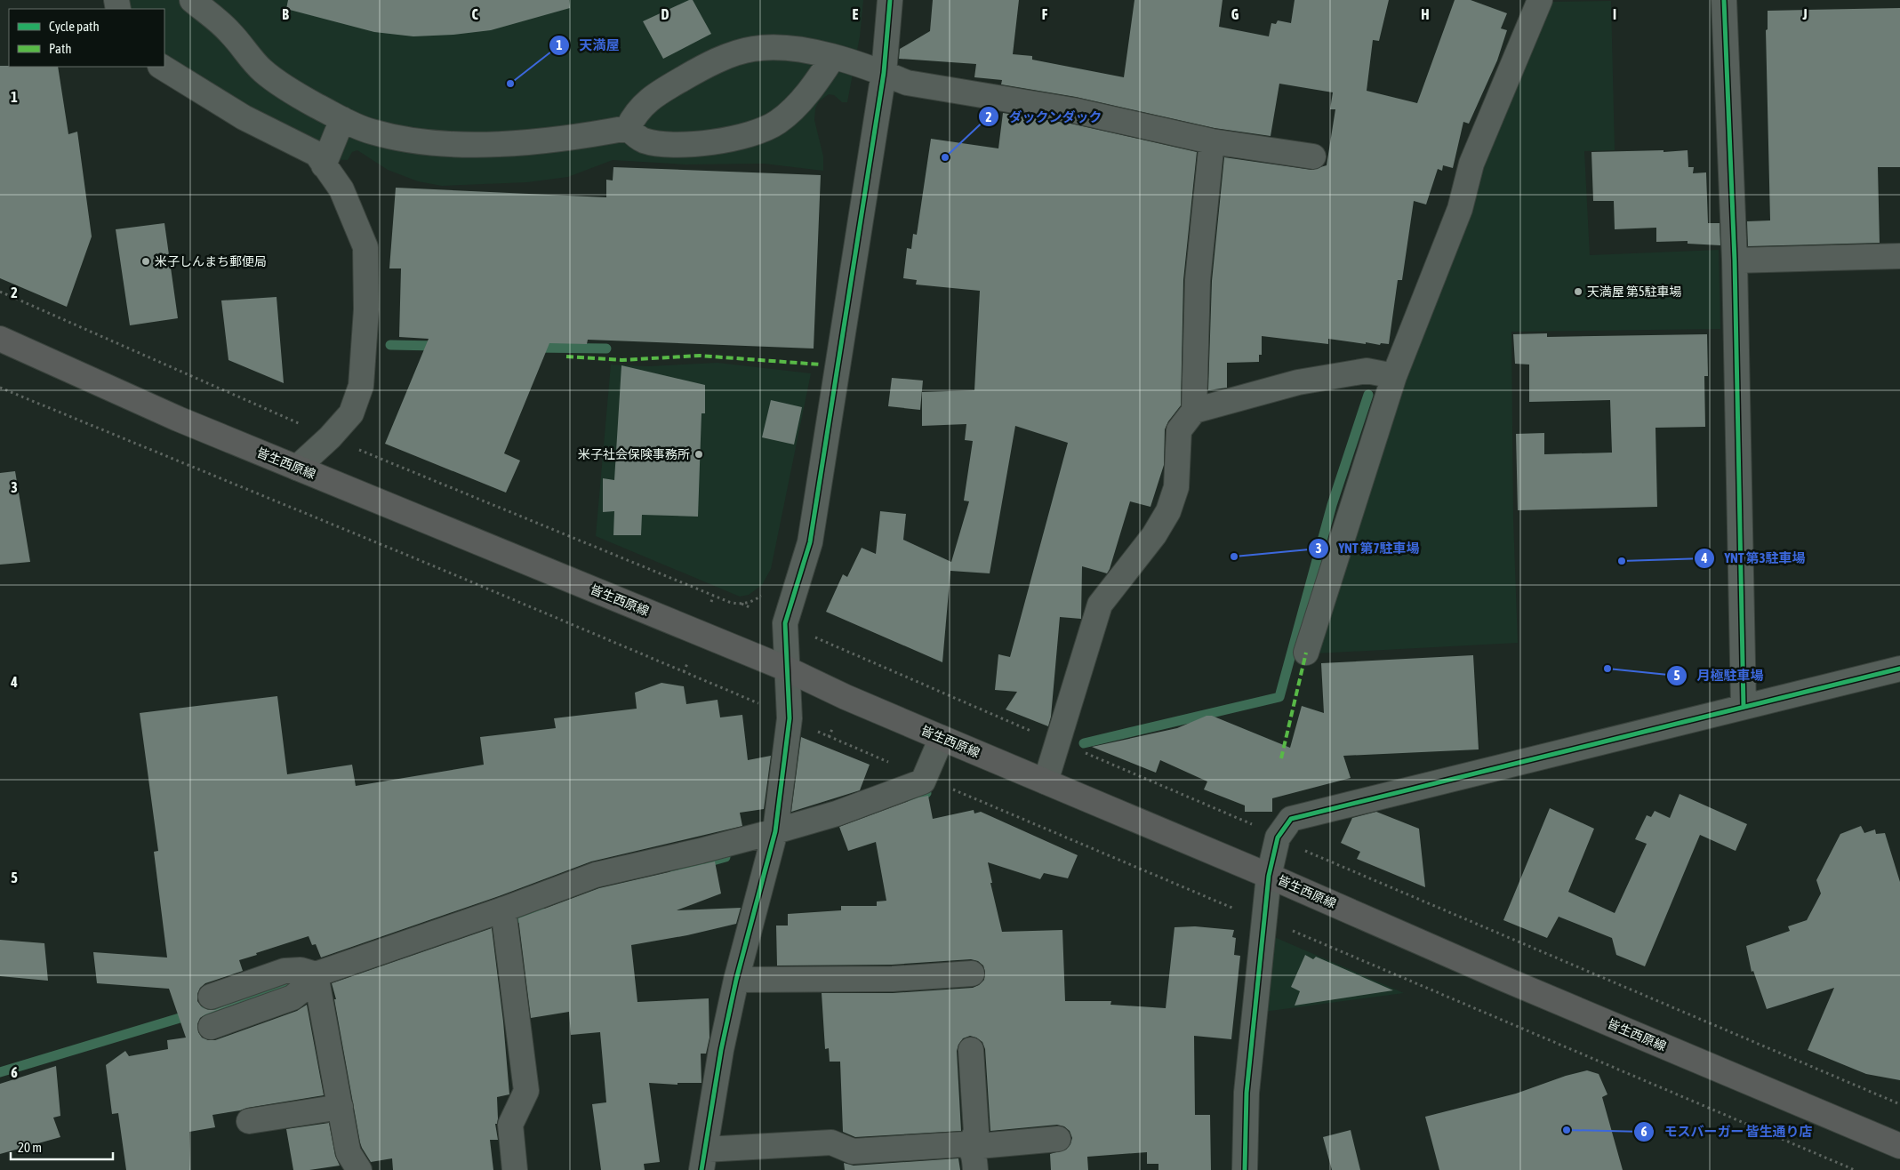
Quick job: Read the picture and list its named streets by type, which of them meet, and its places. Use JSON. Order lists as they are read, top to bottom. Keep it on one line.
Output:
{"streets":{"main road":["皆生西原線"]},"places":["天満屋","ダックンダック","米子しんまち郵便局","天満屋 第5駐車場","米子社会保険事務所","YNT 第7駐車場","YNT 第3駐車場","月極駐車場","モスバーガー 皆生通り店"],"legend":["Cycle path","Path"],"scale_bar":"20 m","grid":{"columns":["B","C","D","E","F","G","H","I","J"],"rows":["1","2","3","4","5","6"]}}
